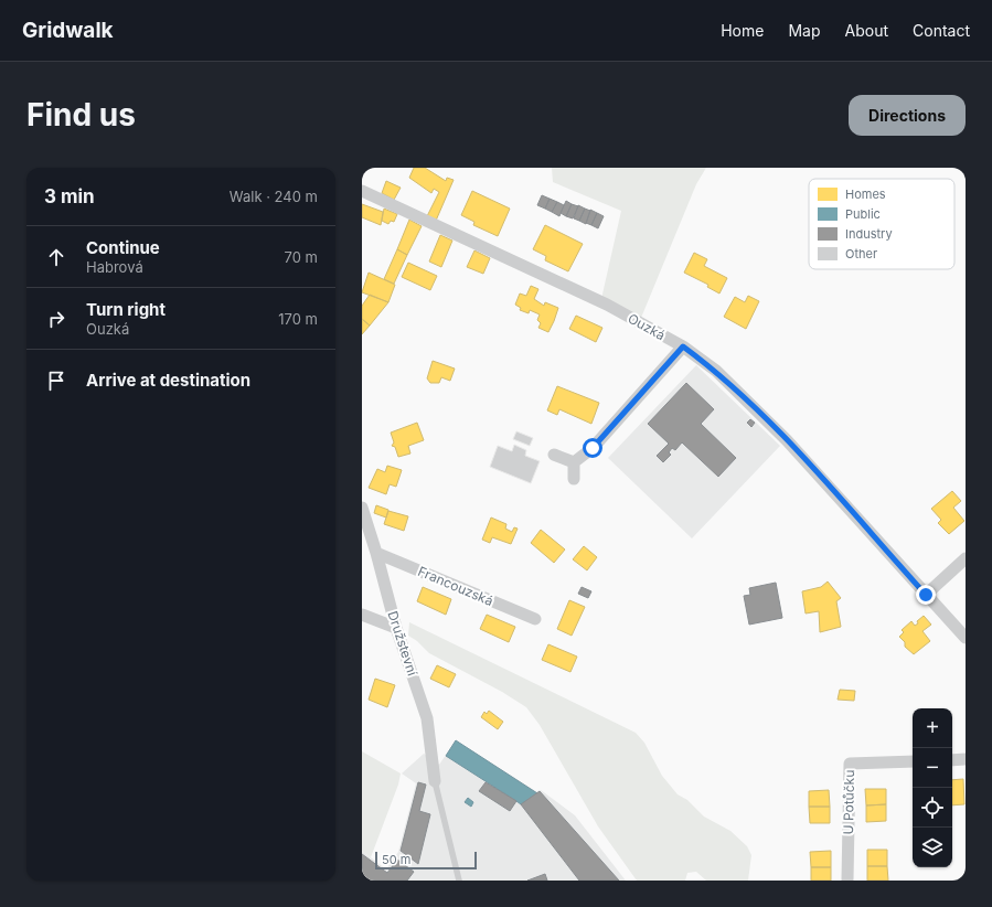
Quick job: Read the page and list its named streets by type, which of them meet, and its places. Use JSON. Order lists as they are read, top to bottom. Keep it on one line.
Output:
{"streets":{"street":["Ouzká","Francouzská","Družstevní","U Potůčku"]},"crossings":[["Francouzská","Družstevní"]],"legend":["Homes","Public","Industry","Other"],"scale_bar":"50 m","page":{"header":"Gridwalk","nav":["Home","Map","About","Contact"],"buttons":"Directions","title":"Find us","heading":["3 min","Walk · 240 m"],"list":[["Continue","Habrová","70 m"],["Turn right","Ouzká","170 m"],"Arrive at destination"],"map_buttons":["+","−"],"scale":"50 m"}}
